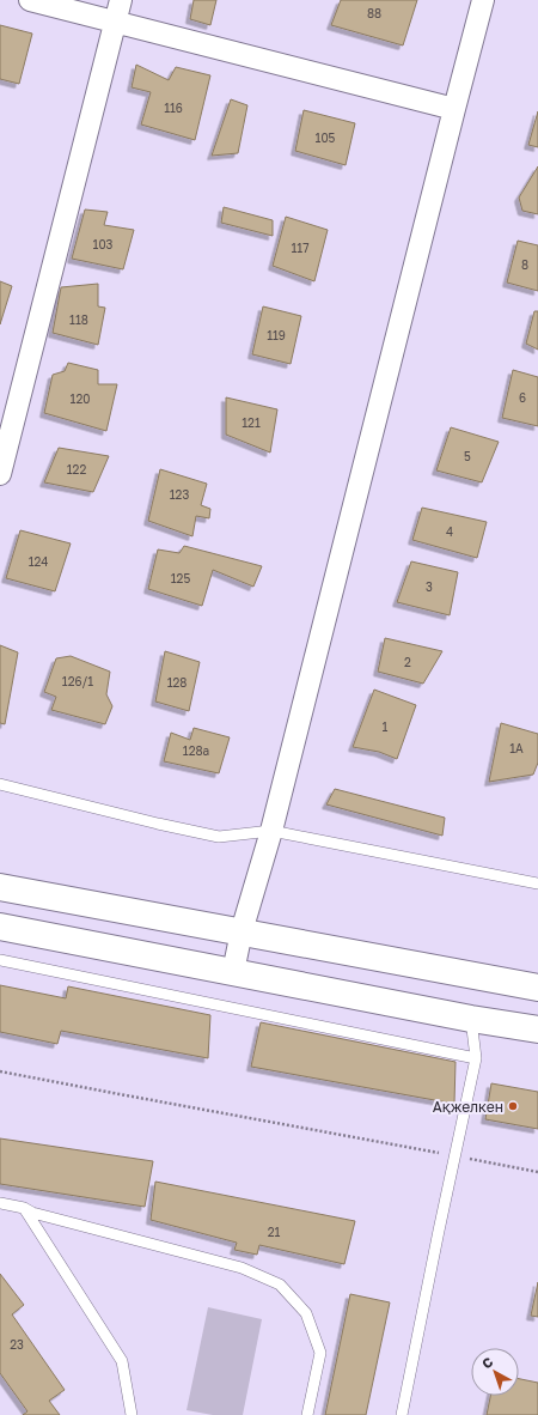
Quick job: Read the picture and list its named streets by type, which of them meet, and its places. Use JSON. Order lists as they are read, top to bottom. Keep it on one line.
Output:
{"places":["Ақжелкен"],"house_numbers":["88","116","105","103","117","8","118","119","6","120","121","5","122","123","4","124","125","3","2","126/1","128","1","1А","128а","21","23"],"north":"top left"}
